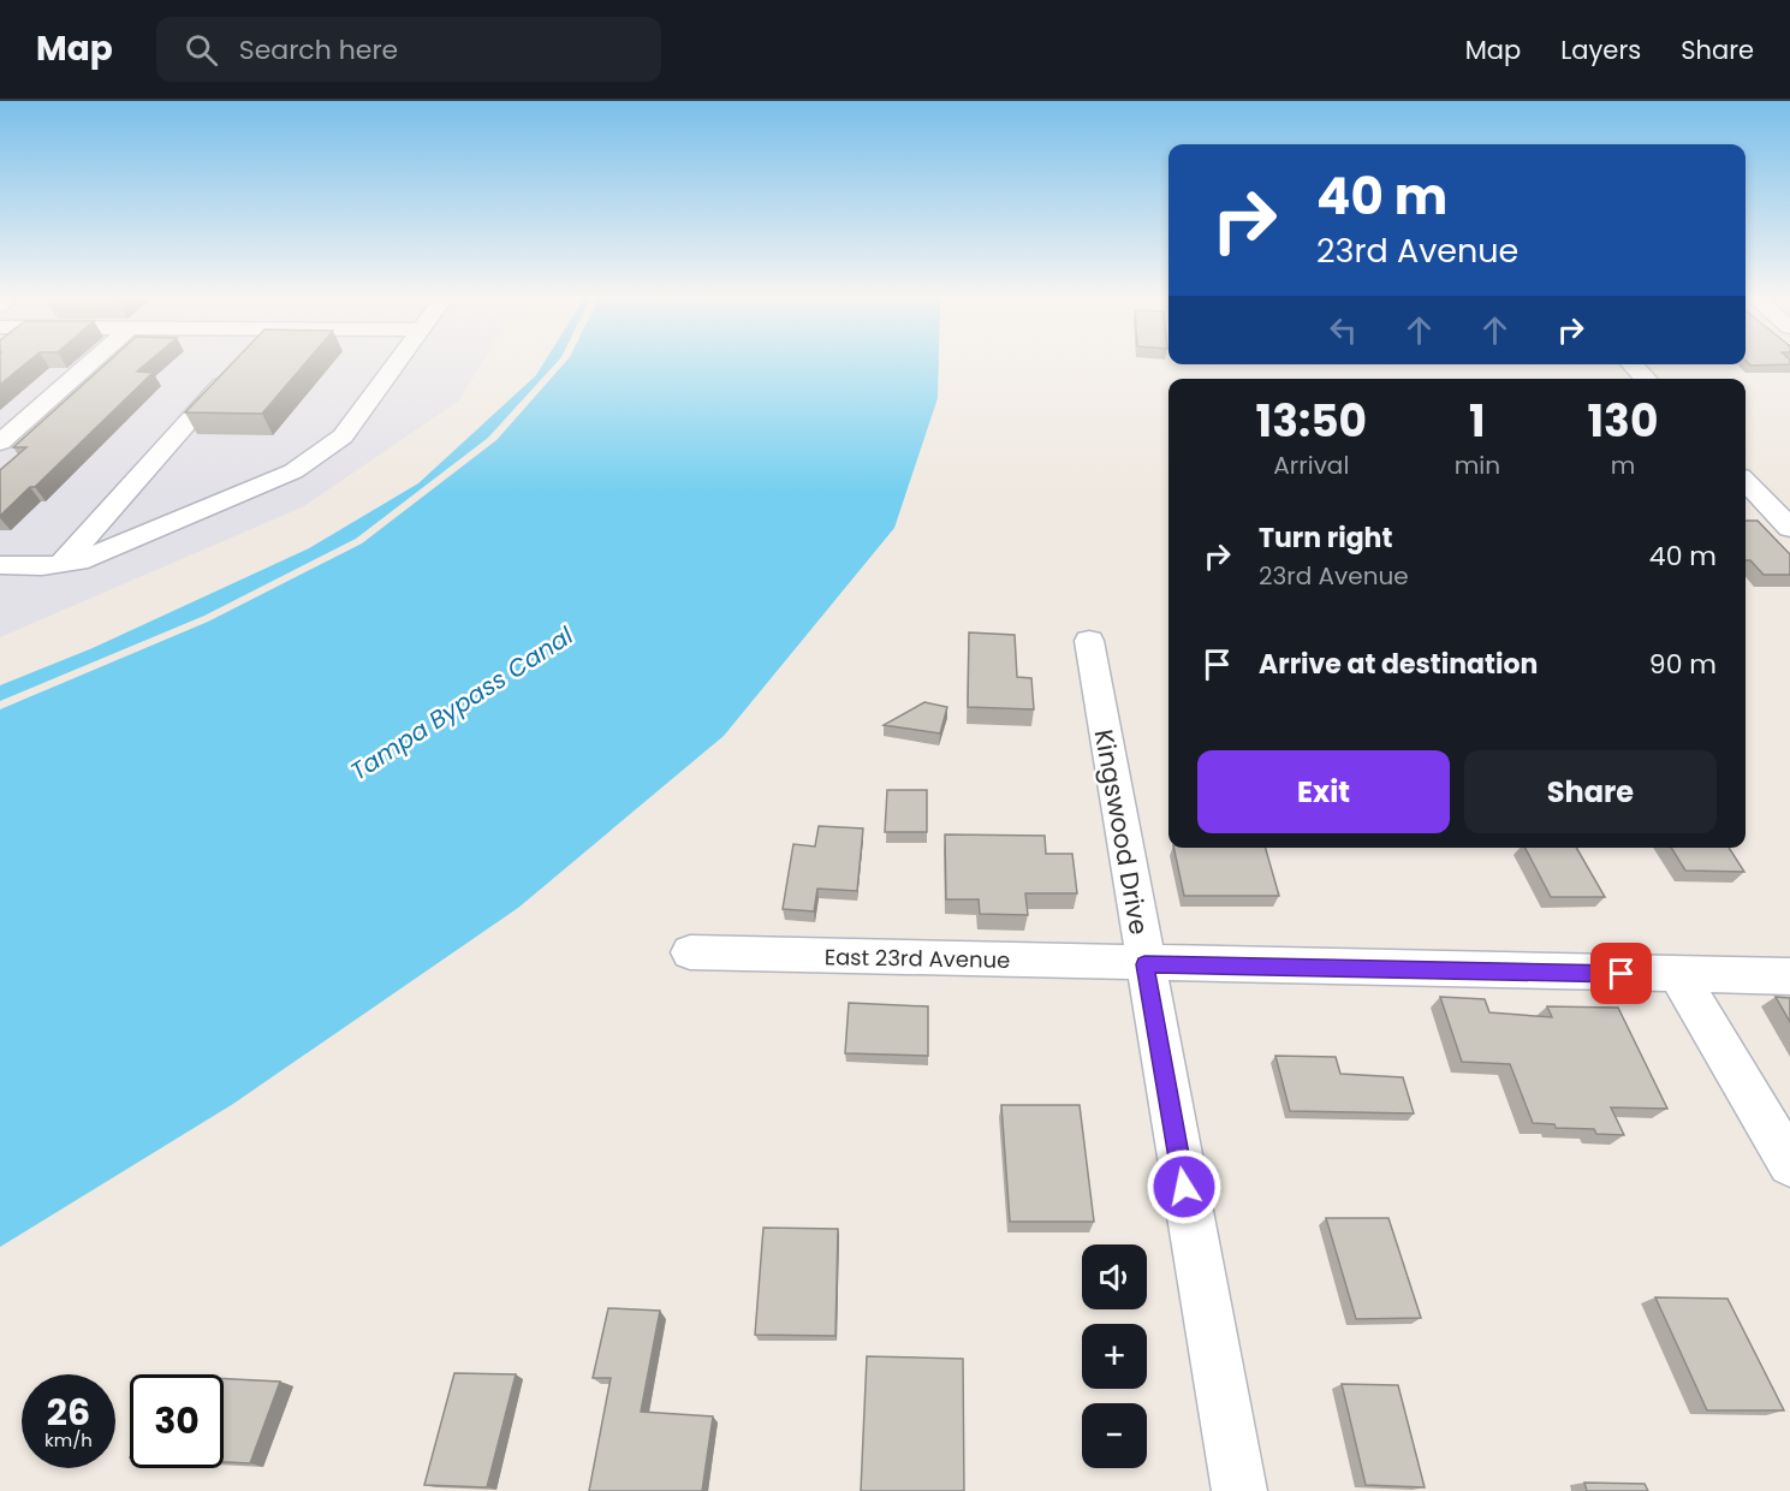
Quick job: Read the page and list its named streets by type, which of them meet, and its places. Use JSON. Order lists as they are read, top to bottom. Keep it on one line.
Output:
{"streets":{"street":["Kingswood Drive","East 23rd Avenue"]},"crossings":[["Kingswood Drive","East 23rd Avenue"]],"water":["Tampa Bypass Canal"],"page":{"header":"Map","search":"Search here","nav":["Map","Layers","Share"],"turn":["40 m","23rd Avenue"],"eta":["13:50","Arrival","1","min","130","m"],"list":[{"name":"Turn right","note":"23rd Avenue","value":"40 m"},{"name":"Arrive at destination","value":"90 m"}],"buttons":["Exit","Share"],"map_buttons":["+","−"],"speed":"26 km/h","limit":"30"}}
